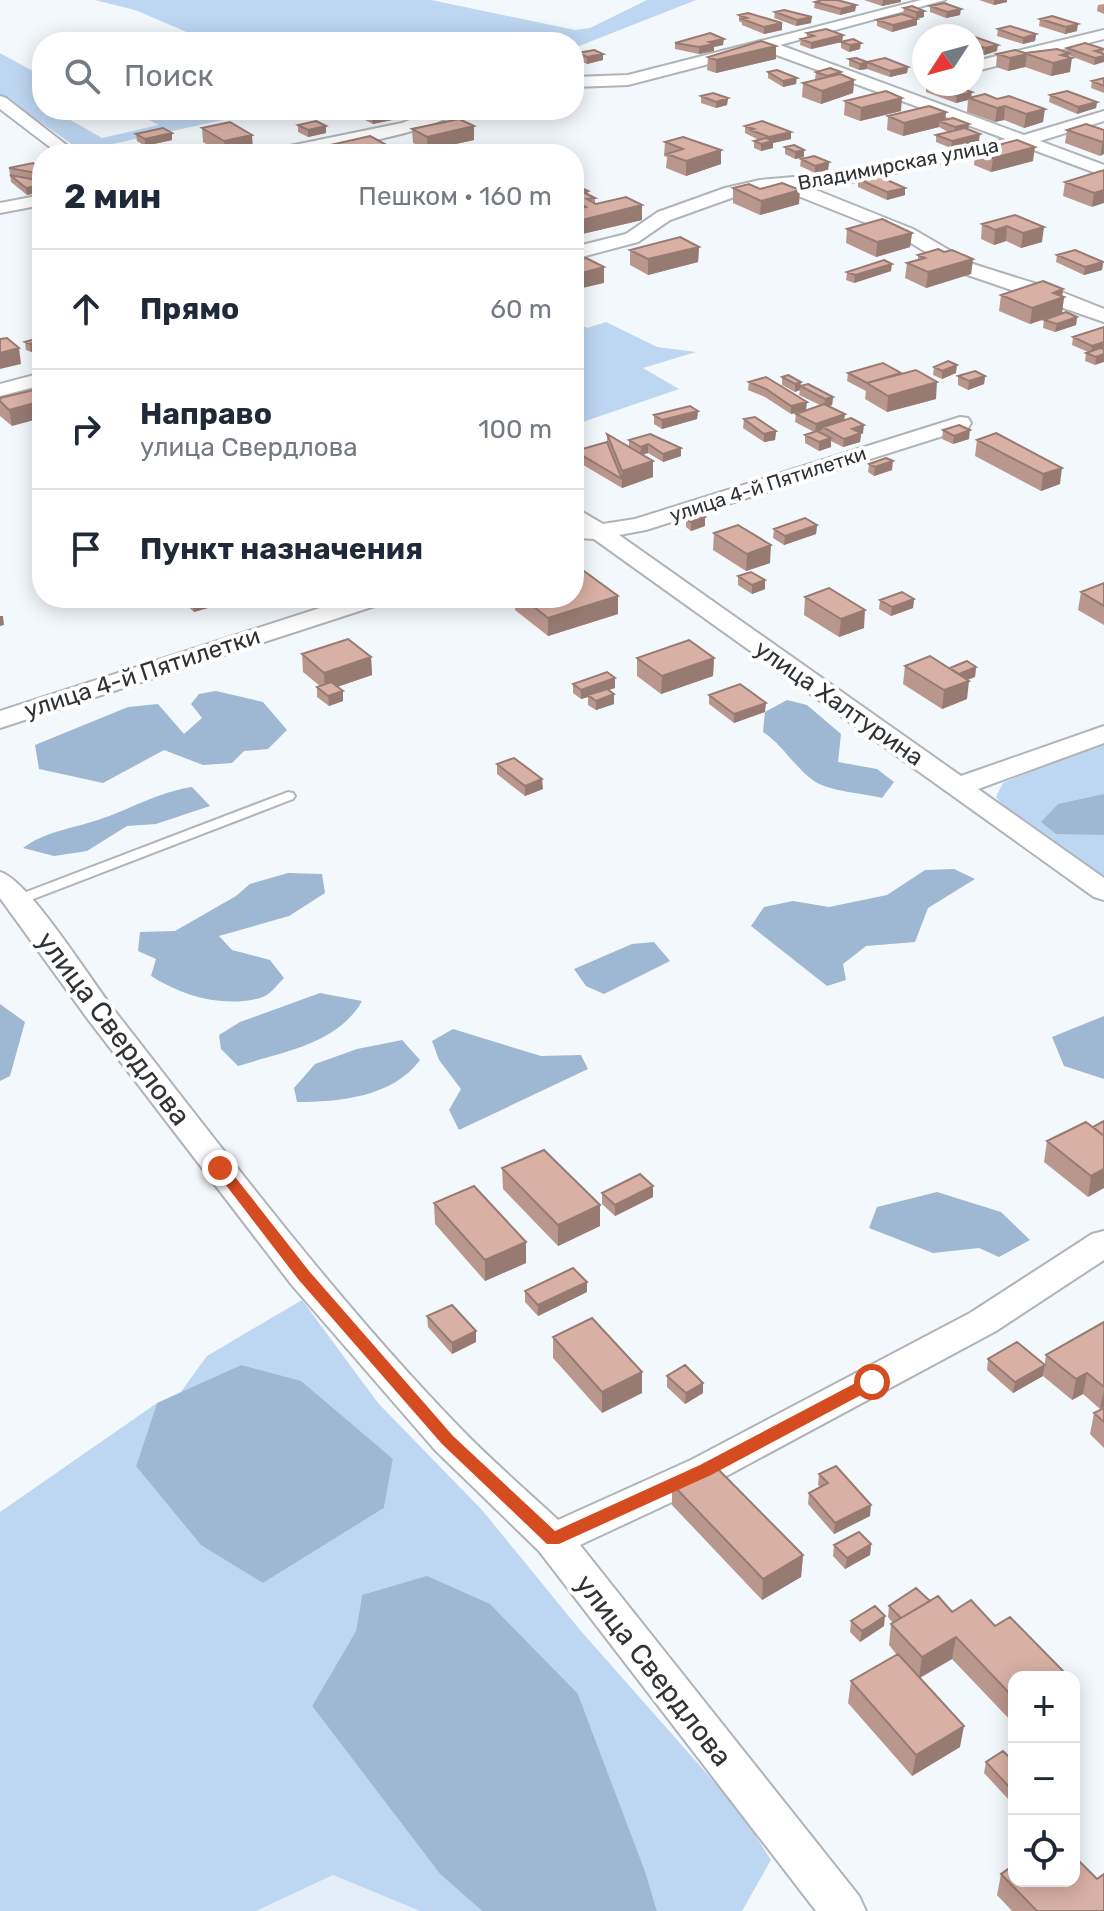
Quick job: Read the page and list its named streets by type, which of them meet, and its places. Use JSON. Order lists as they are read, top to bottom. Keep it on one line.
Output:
{"streets":{"street":["Владимирская улица","улица 4-й Пятилетки","улица Халтурина","улица Свердлова"]},"crossings":[["улица 4-й Пятилетки","улица Халтурина"]],"north":"bottom left","page":{"search":"Поиск","heading":["2 мин","Пешком · 160 m"],"list":[["Прямо","60 m"],["Направо","улица Свердлова","100 m"],"Пункт назначения"],"map_buttons":["+","−"]}}
